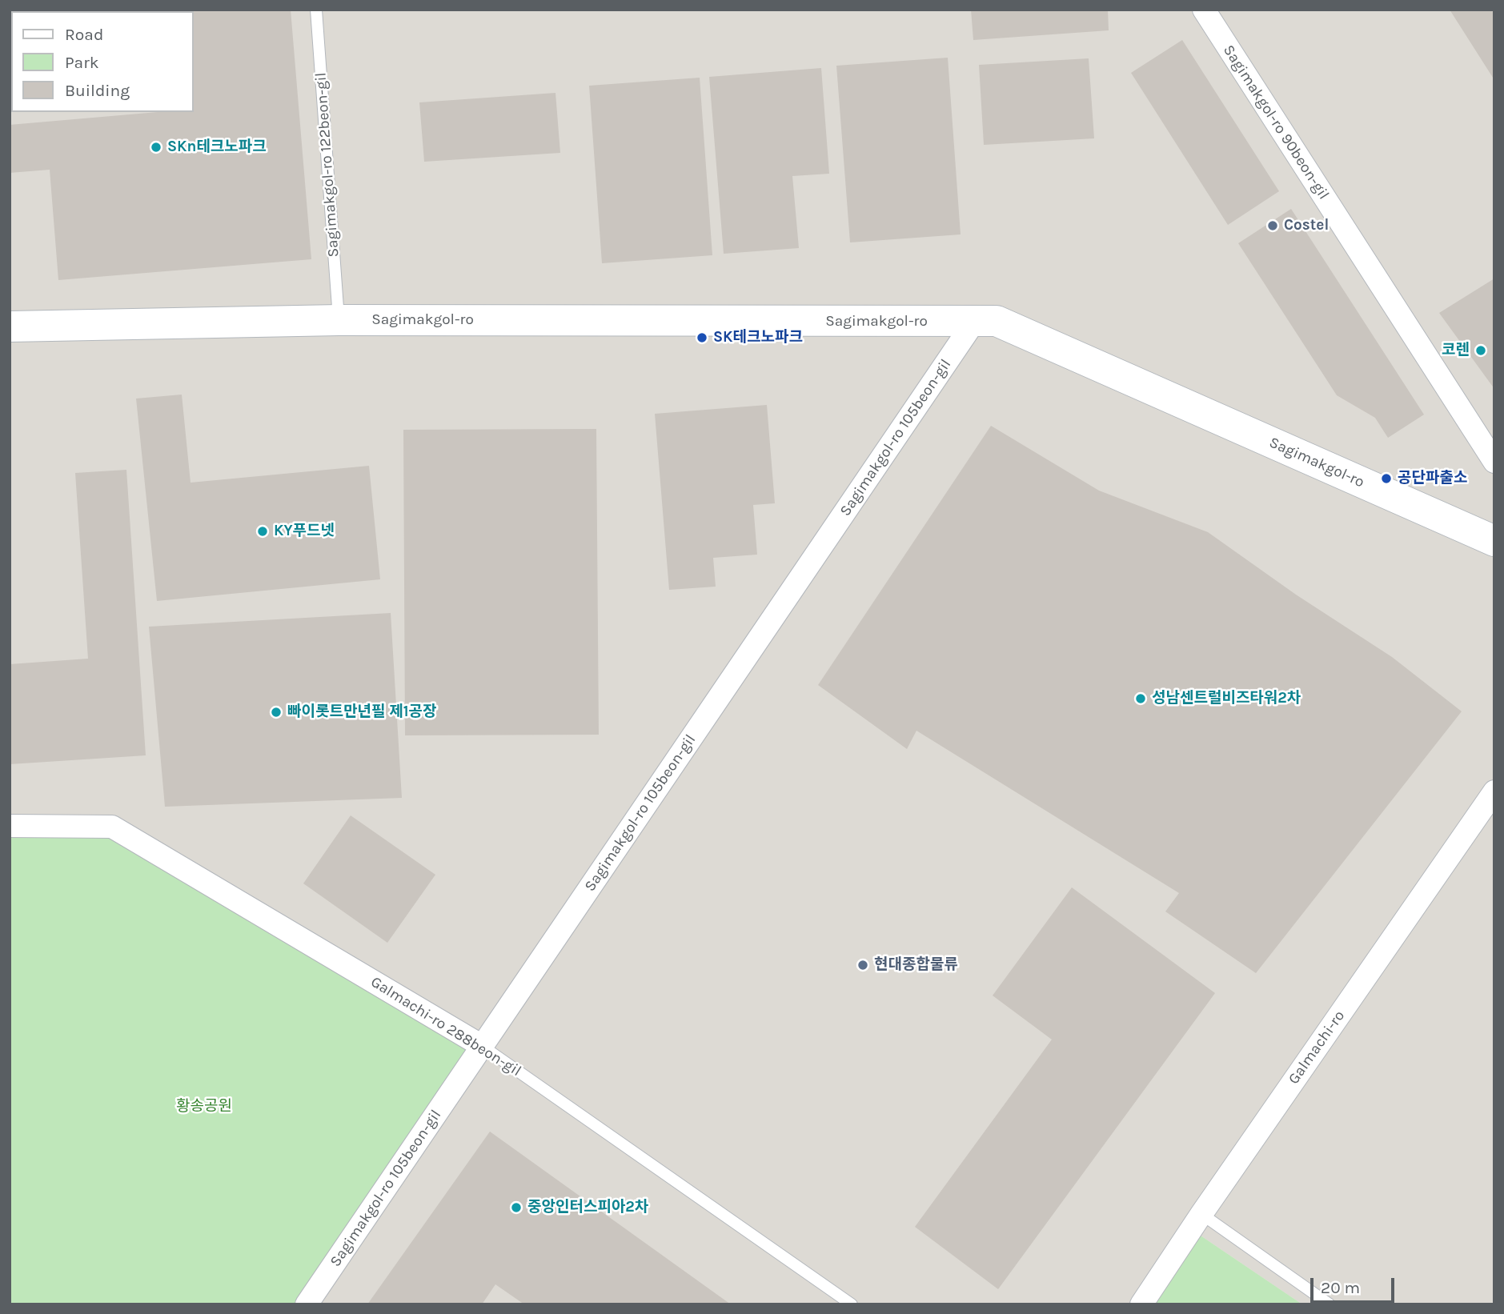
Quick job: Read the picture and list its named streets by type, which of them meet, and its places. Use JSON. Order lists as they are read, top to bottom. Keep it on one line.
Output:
{"streets":{"street":["Sagimakgol-ro 90beon-gil","Sagimakgol-ro","Sagimakgol-ro 105beon-gil","Galmachi-ro 288beon-gil","Galmachi-ro"],"lane":["Sagimakgol-ro 122beon-gil"]},"crossings":[["Sagimakgol-ro 122beon-gil","Sagimakgol-ro"],["Sagimakgol-ro","Sagimakgol-ro 105beon-gil"],["Sagimakgol-ro 105beon-gil","Galmachi-ro 288beon-gil"]],"parks":["황송공원"],"places":["SKn테크노파크","Costel","SK테크노파크","코렌","공단파출소","KY푸드넷","성남센트럴비즈타워2차","빠이롯트만년필 제1공장","현대종합물류","중앙인터스피아2차"],"legend":["Road","Park","Building"],"scale_bar":"20 m"}
